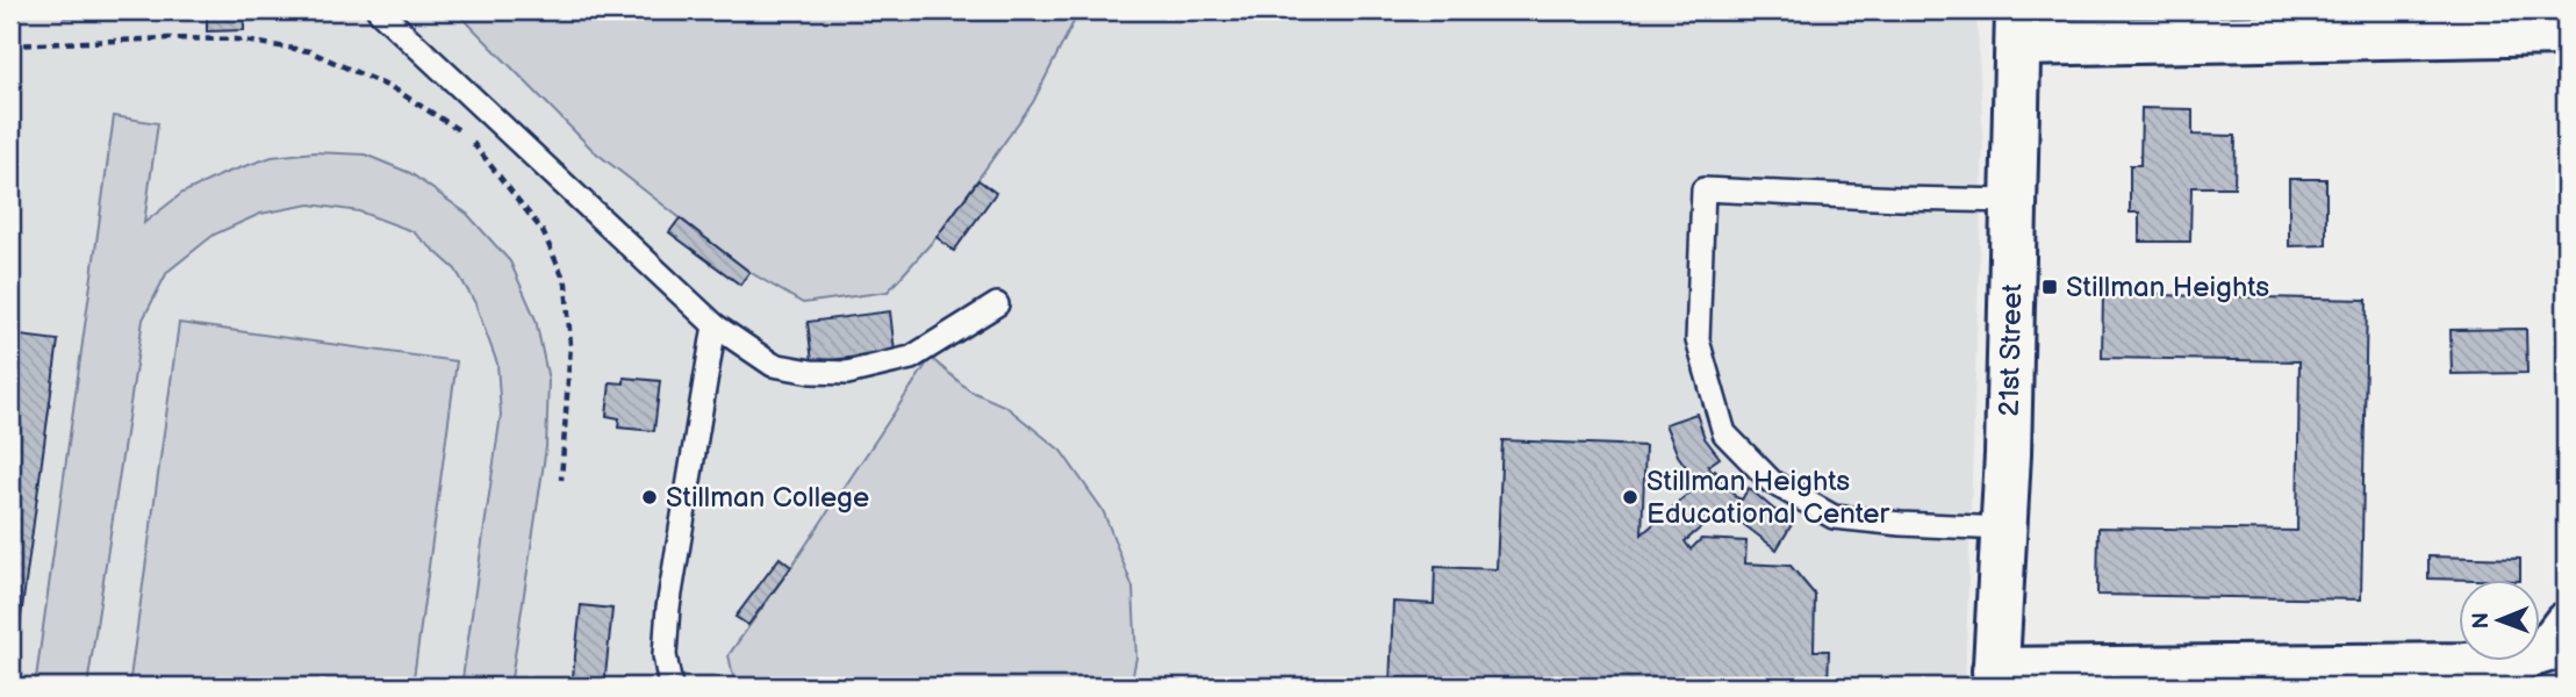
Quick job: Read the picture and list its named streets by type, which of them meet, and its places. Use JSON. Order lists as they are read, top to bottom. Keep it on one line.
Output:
{"streets":{"street":["21st Street"]},"places":{"transit":["Stillman Heights"],"other":["Stillman College","Stillman Heights Educational Center"]},"north":"left"}
